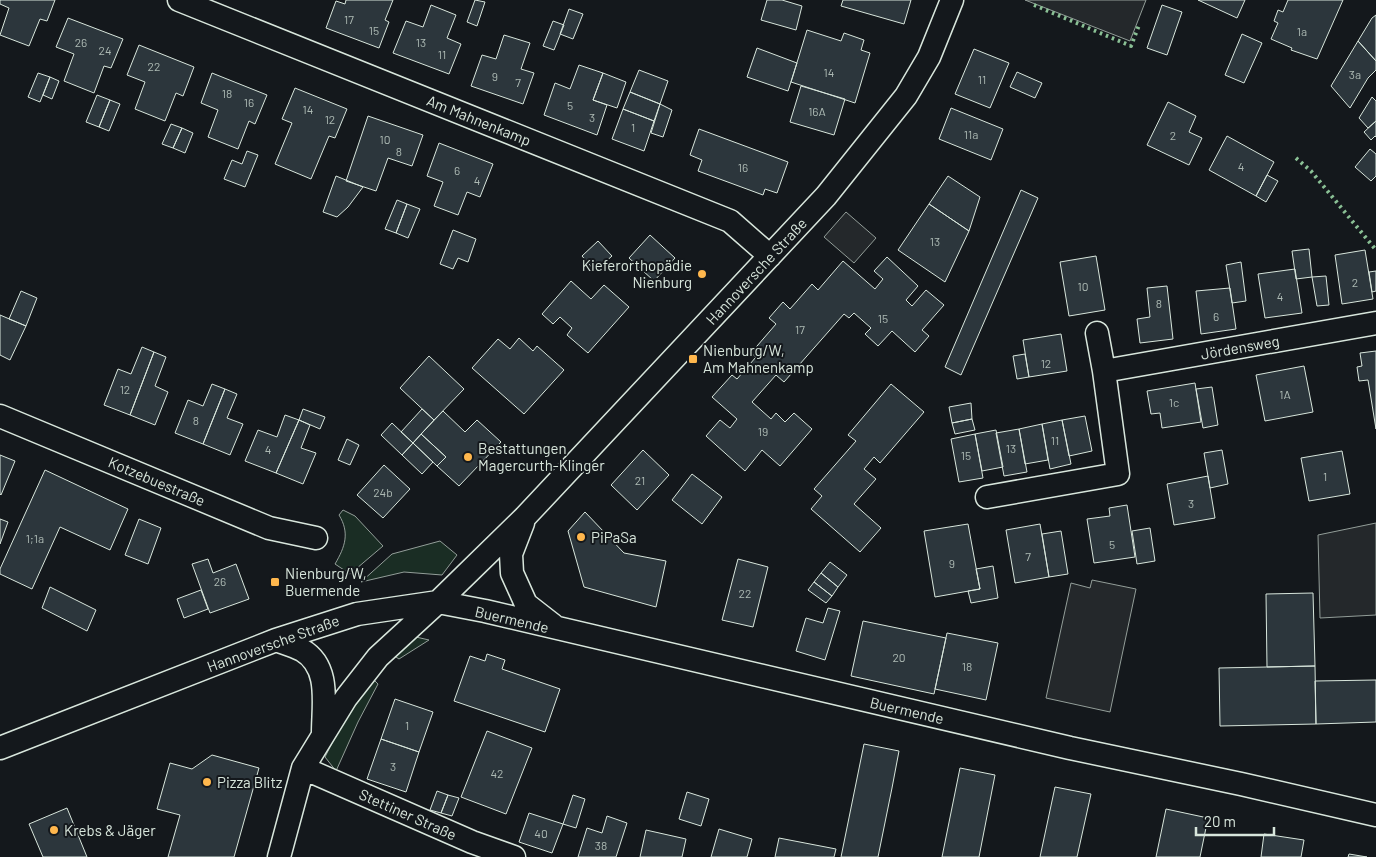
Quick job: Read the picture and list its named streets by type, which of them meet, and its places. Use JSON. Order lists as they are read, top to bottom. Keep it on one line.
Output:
{"streets":{"street":["Am Mahnenkamp","Hannoversche Straße","Jördensweg","Kotzebuestraße","Buermende","Stettiner Straße"]},"crossings":[["Am Mahnenkamp","Hannoversche Straße"],["Hannoversche Straße","Buermende"]],"places":{"other":["Kieferorthopädie Nienburg","Bestattungen Magercurth-Klinger","PiPaSa","Pizza Blitz","Krebs & Jäger"],"transit":["Nienburg/W, Am Mahnenkamp","Nienburg/W, Buermende"]},"house_numbers":["17","15","1a","26","13","24","11","22","14","3a","9","11","7","18","16","5","14","16A","3","12","1","11a","2","10","8","4","16","6","4","13","2","10","4","8","6","15","17","12","12","1A","1c","8","19","11","13","4","15","1","21","24b","3","1;1a","5","7","9","26","22","20","18","1","3","42","40","38"],"scale_bar":"20 m"}
